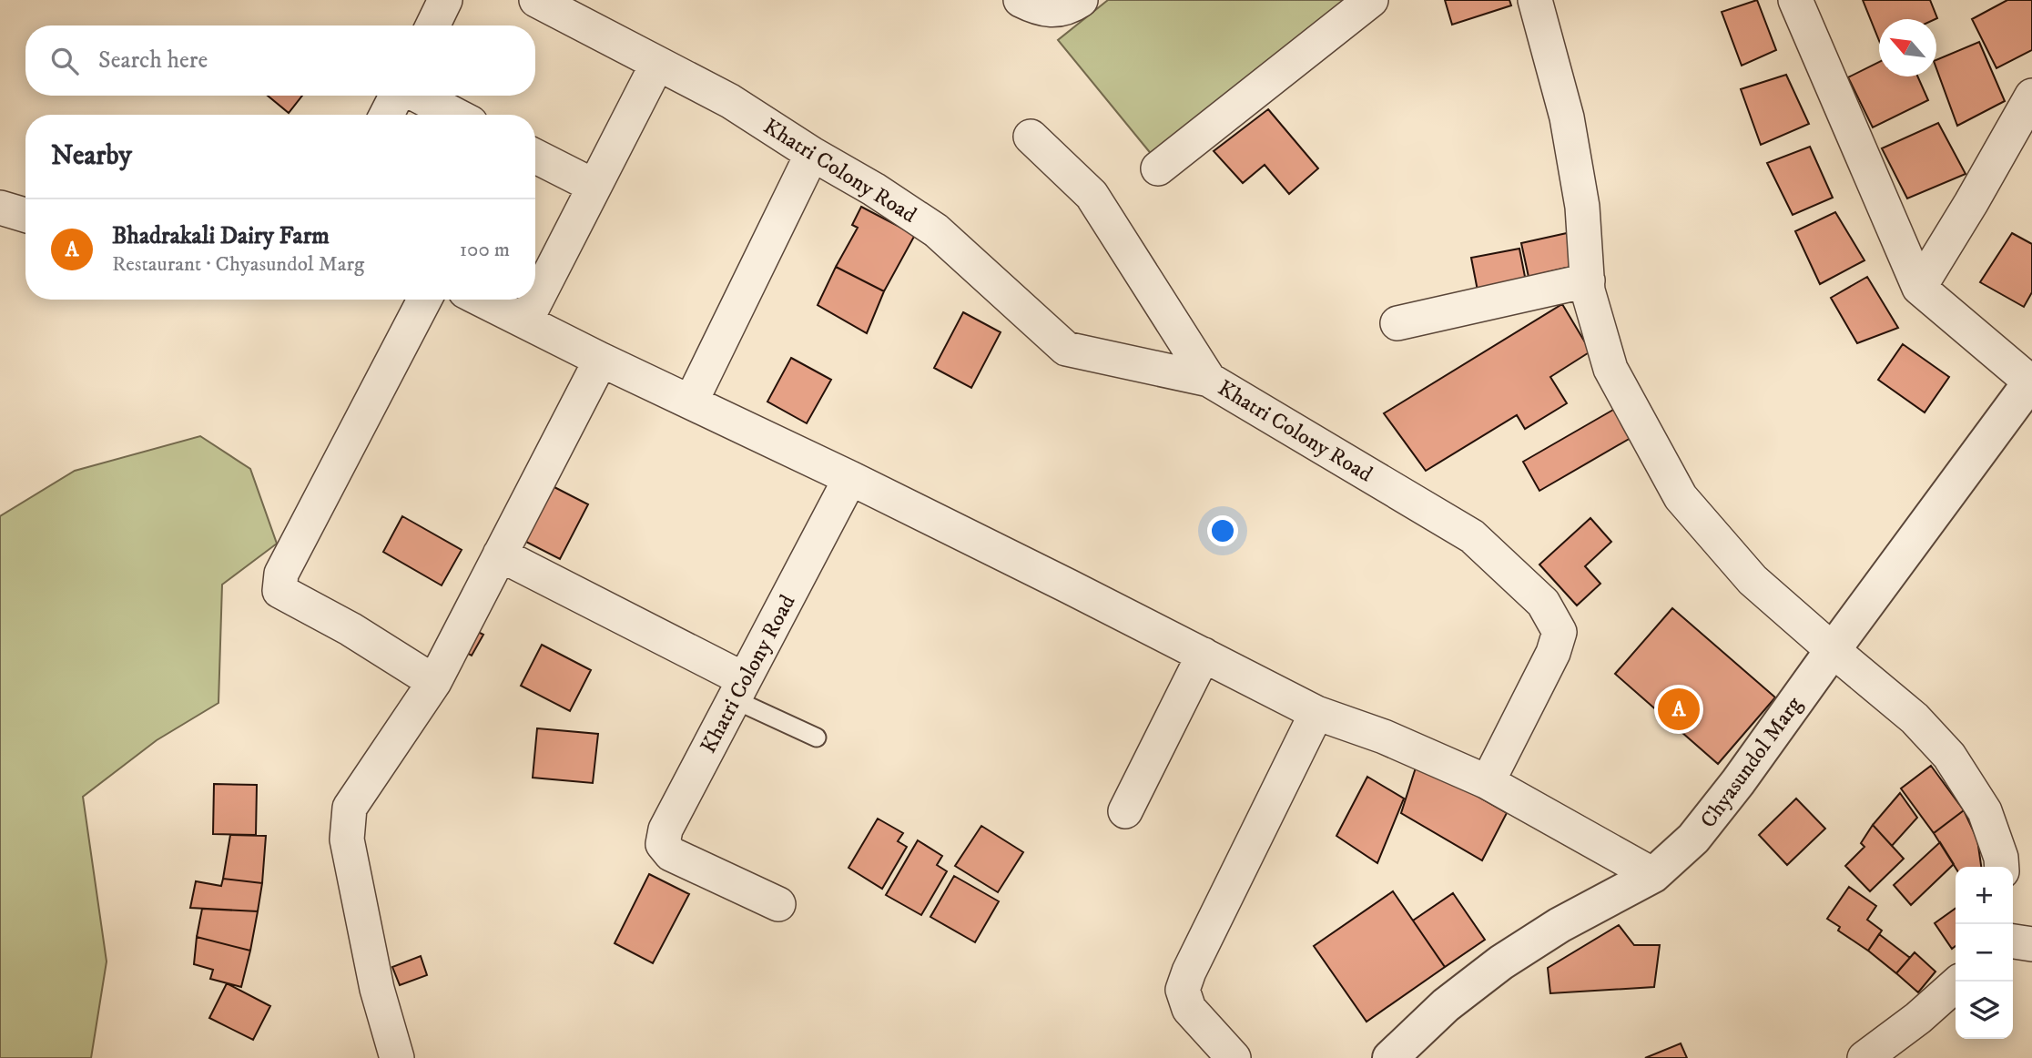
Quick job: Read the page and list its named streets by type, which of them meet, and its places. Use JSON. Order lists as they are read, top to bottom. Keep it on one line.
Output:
{"streets":{"street":["Khatri Colony Road","Chyasundol Marg"]},"north":"top left","page":{"search":"Search here","heading":"Nearby","list":[{"mark":"A","name":"Bhadrakali Dairy Farm","note":"Restaurant · Chyasundol Marg","value":"100 m"}],"pins":"A","map_buttons":["+","−"]}}
